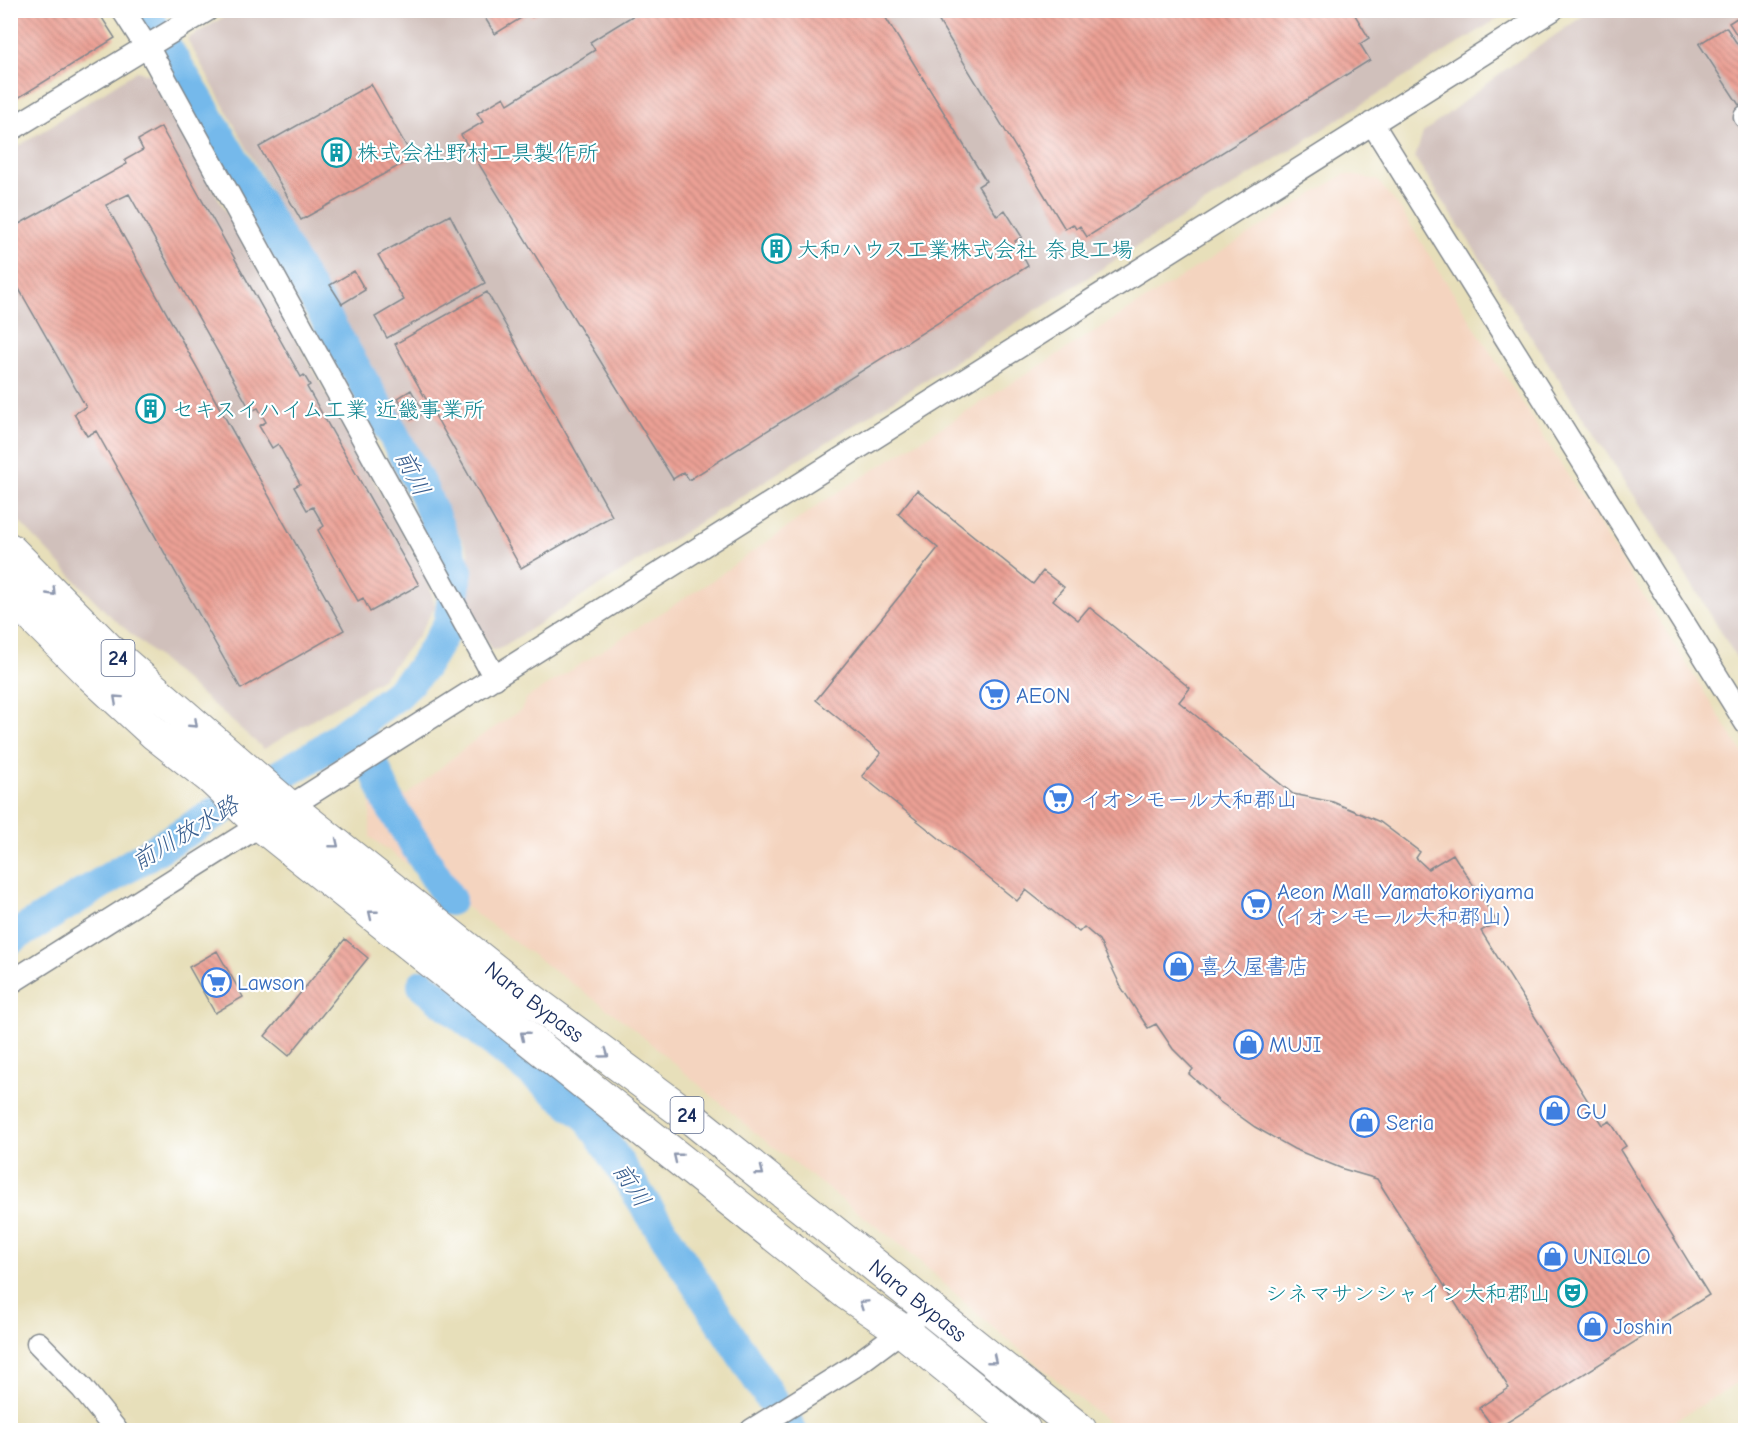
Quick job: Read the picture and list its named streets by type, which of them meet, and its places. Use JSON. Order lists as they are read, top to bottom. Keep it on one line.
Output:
{"streets":{"highway":["24","Nara Bypass"]},"water":["前川","前川放水路"],"places":{"building":["株式会社野村工具製作所","大和ハウス工業株式会社 奈良工場","セキスイハイム工業 近畿事業所"],"supermarket":["AEON","イオンモール大和郡山","Aeon Mall Yamatokoriyama (イオンモール大和郡山)","Lawson"],"shop":["喜久屋書店","MUJI","GU","Seria","UNIQLO","Joshin"],"theatre":["シネマサンシャイン大和郡山"]}}
